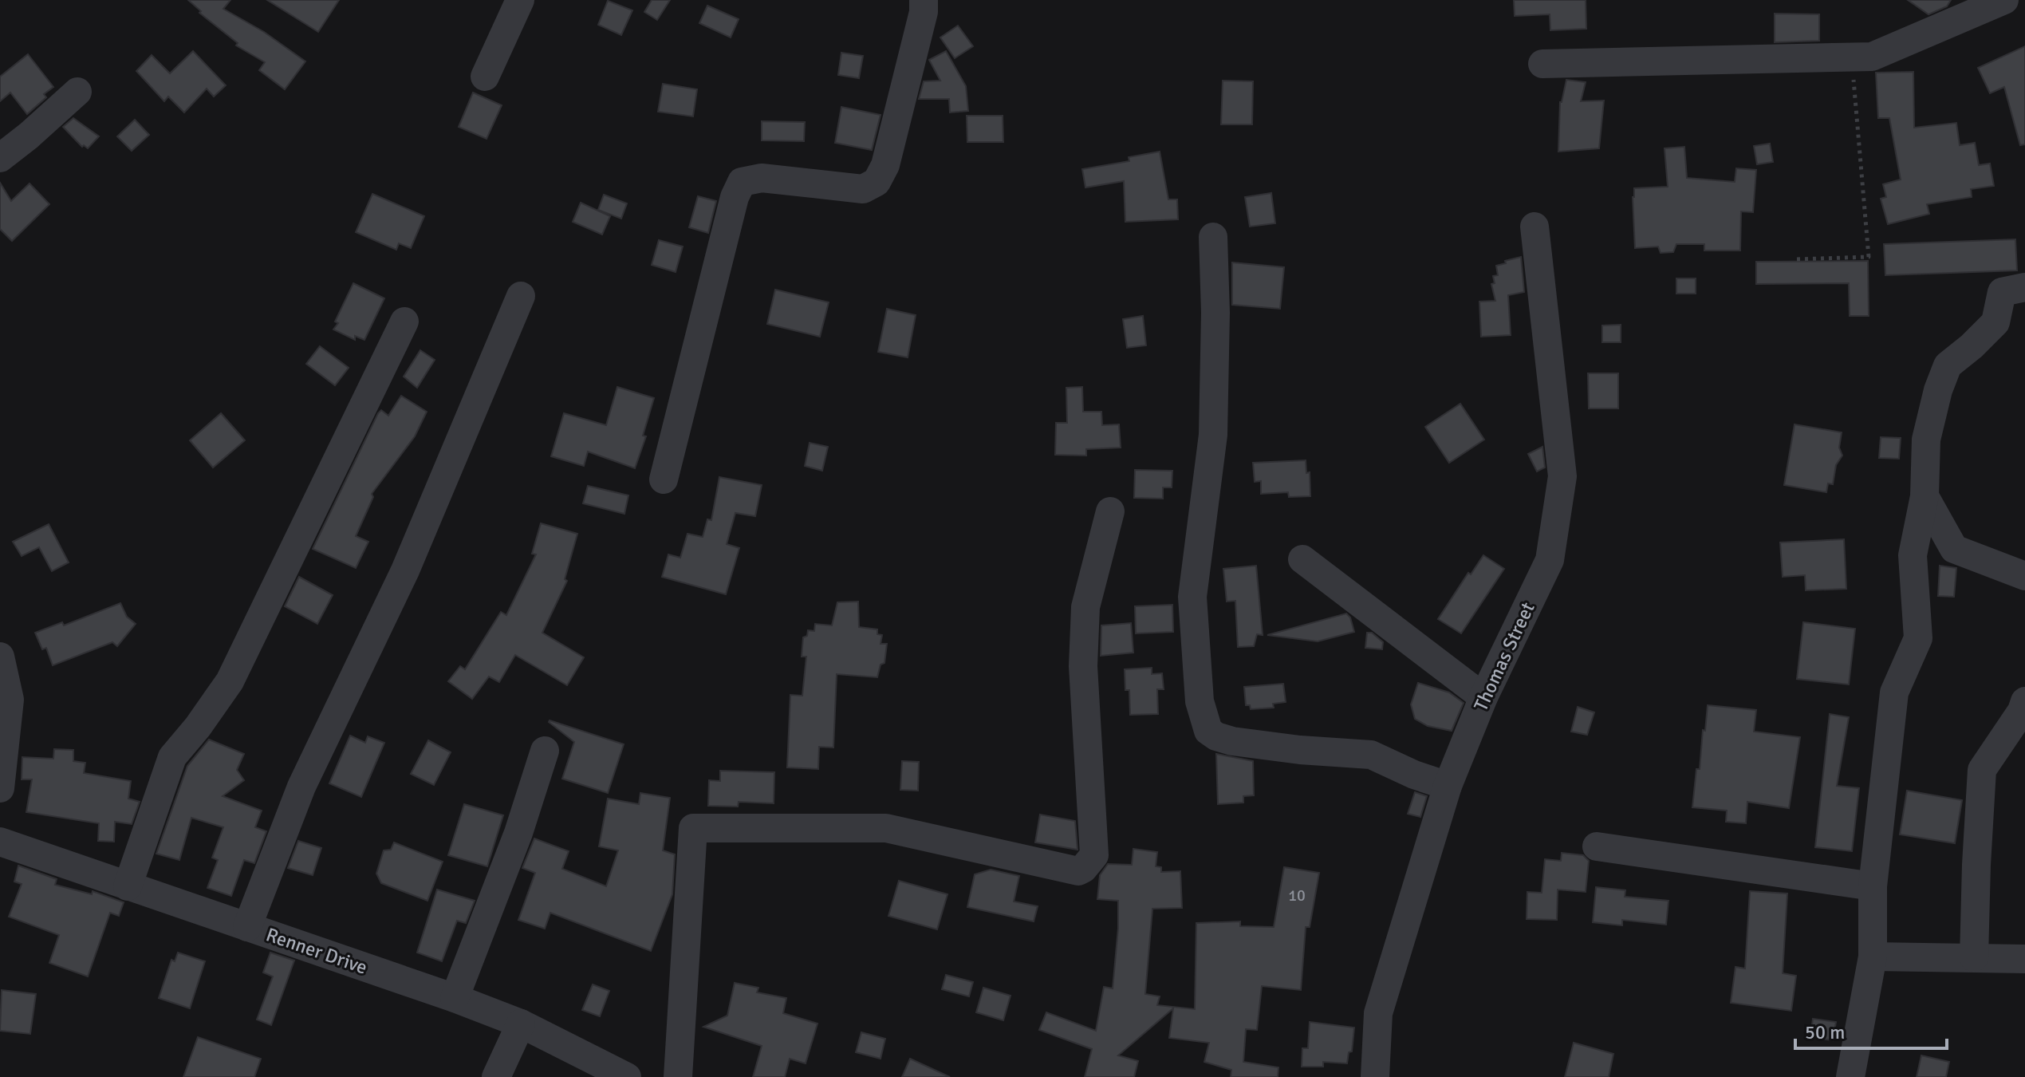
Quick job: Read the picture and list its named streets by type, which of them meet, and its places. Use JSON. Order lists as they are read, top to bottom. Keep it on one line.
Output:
{"streets":{"street":["Thomas Street","Renner Drive"]},"house_numbers":["10"],"scale_bar":"50 m"}
